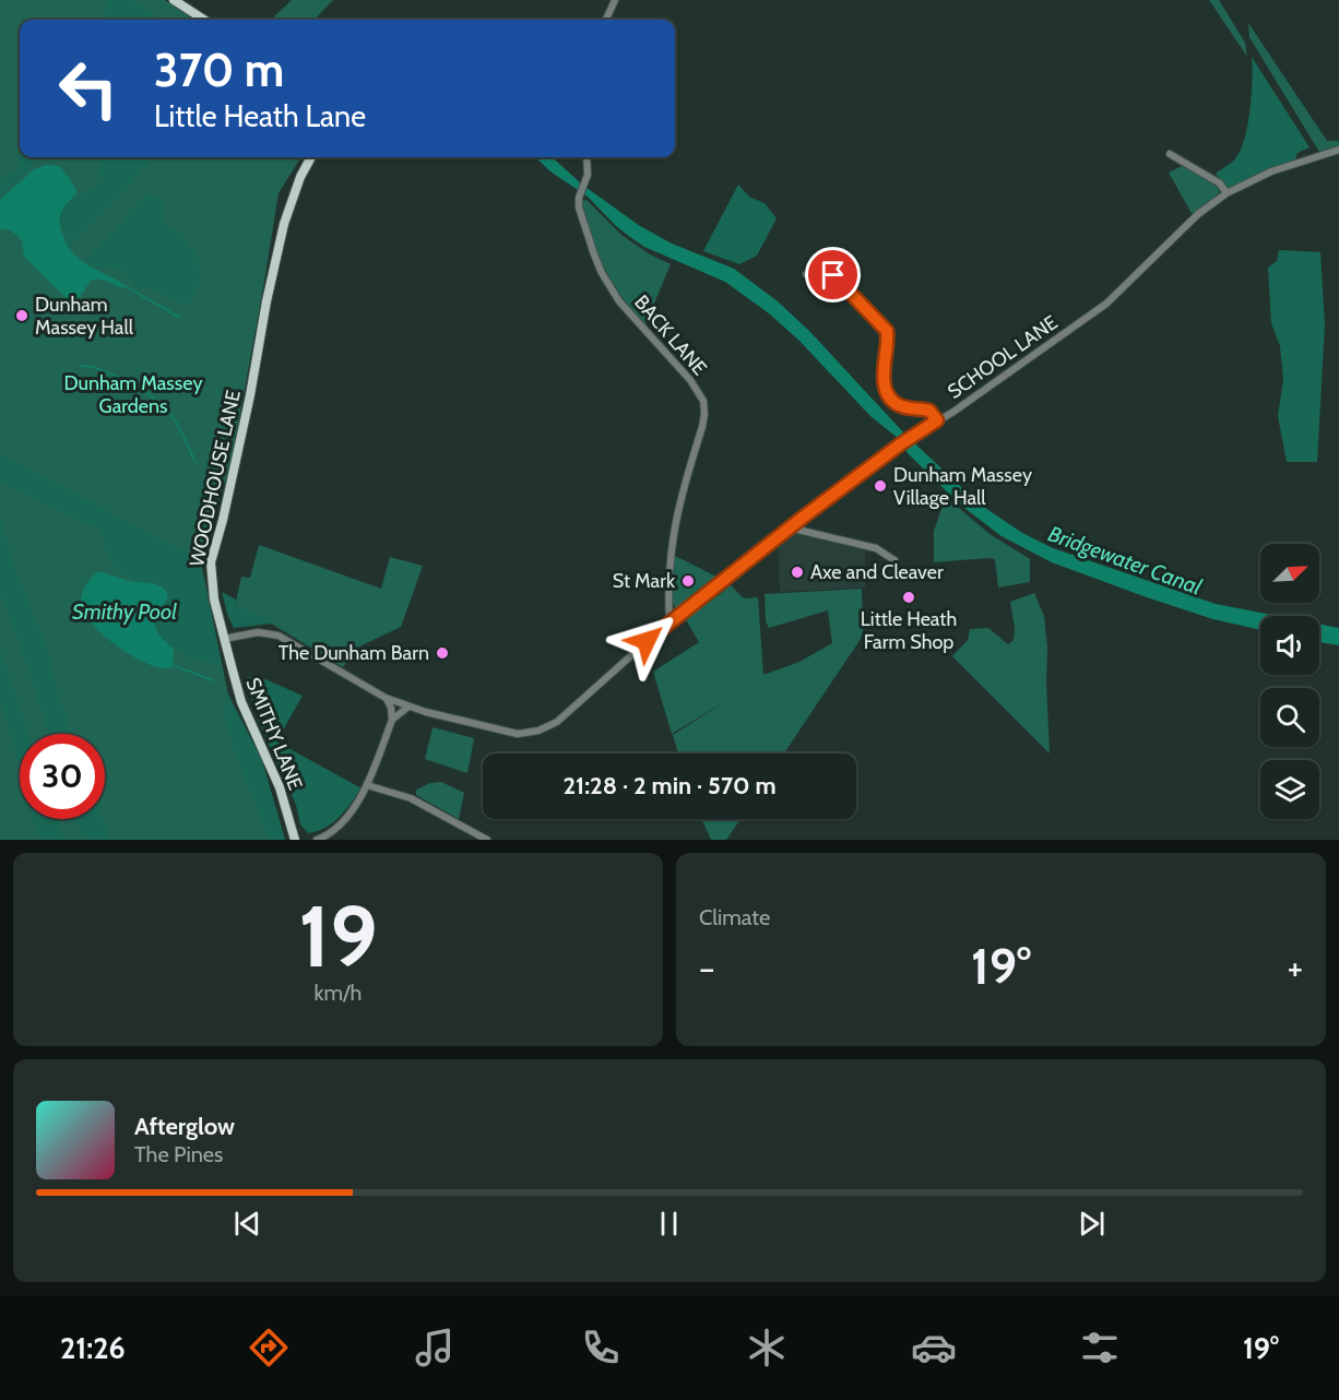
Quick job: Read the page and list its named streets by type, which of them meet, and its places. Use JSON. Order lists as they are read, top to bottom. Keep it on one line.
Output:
{"streets":{"main road":["WOODHOUSE LANE","SMITHY LANE"],"street":["BACK LANE","SCHOOL LANE"]},"crossings":[["BACK LANE","SCHOOL LANE"],["WOODHOUSE LANE","SMITHY LANE"]],"water":["Bridgewater Canal","Smithy Pool"],"parks":["Dunham Massey Gardens"],"places":["Dunham Massey Hall","Dunham Massey Village Hall","Axe and Cleaver","St Mark","Little Heath Farm Shop","The Dunham Barn"],"north":"top right","page":{"turn":["370 m","Little Heath Lane"],"limit":"30","trip":"21:28 · 2 min · 570 m","tile":[["19","km/h"],"Climate"],"heat":["−","19°","+"],"song":["Afterglow","The Pines"],"tabs":["21:26","19°"]}}
